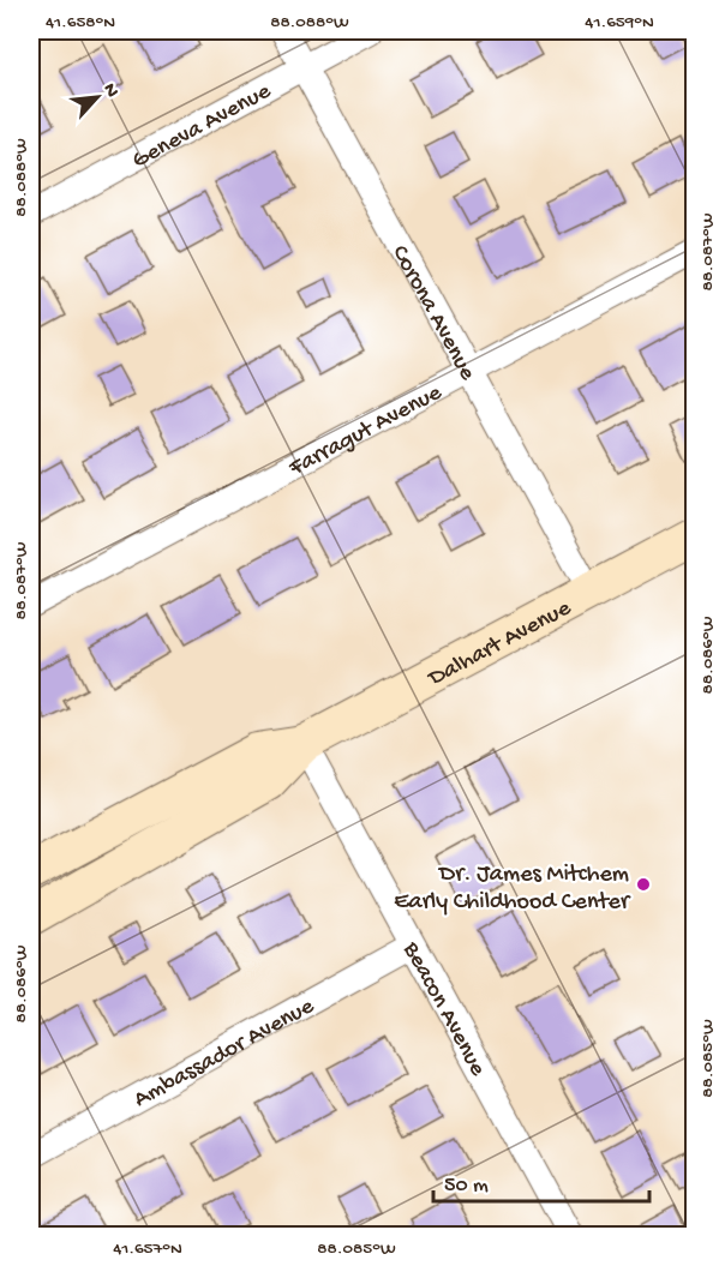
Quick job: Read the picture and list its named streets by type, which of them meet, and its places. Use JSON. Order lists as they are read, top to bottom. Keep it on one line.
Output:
{"streets":{"main road":["Dalhart Avenue"],"street":["Geneva Avenue","Corona Avenue","Farragut Avenue","Beacon Avenue","Ambassador Avenue"]},"crossings":[["Geneva Avenue","Corona Avenue"],["Corona Avenue","Farragut Avenue"],["Corona Avenue","Dalhart Avenue"],["Dalhart Avenue","Beacon Avenue"],["Beacon Avenue","Ambassador Avenue"]],"places":["Dr. James Mitchem Early Childhood Center"],"scale_bar":"50 m","north":"top right","coordinates":["41.658°N","88.088°W","41.659°N","88.087°W","88.086°W","88.085°W","41.657°N"]}
